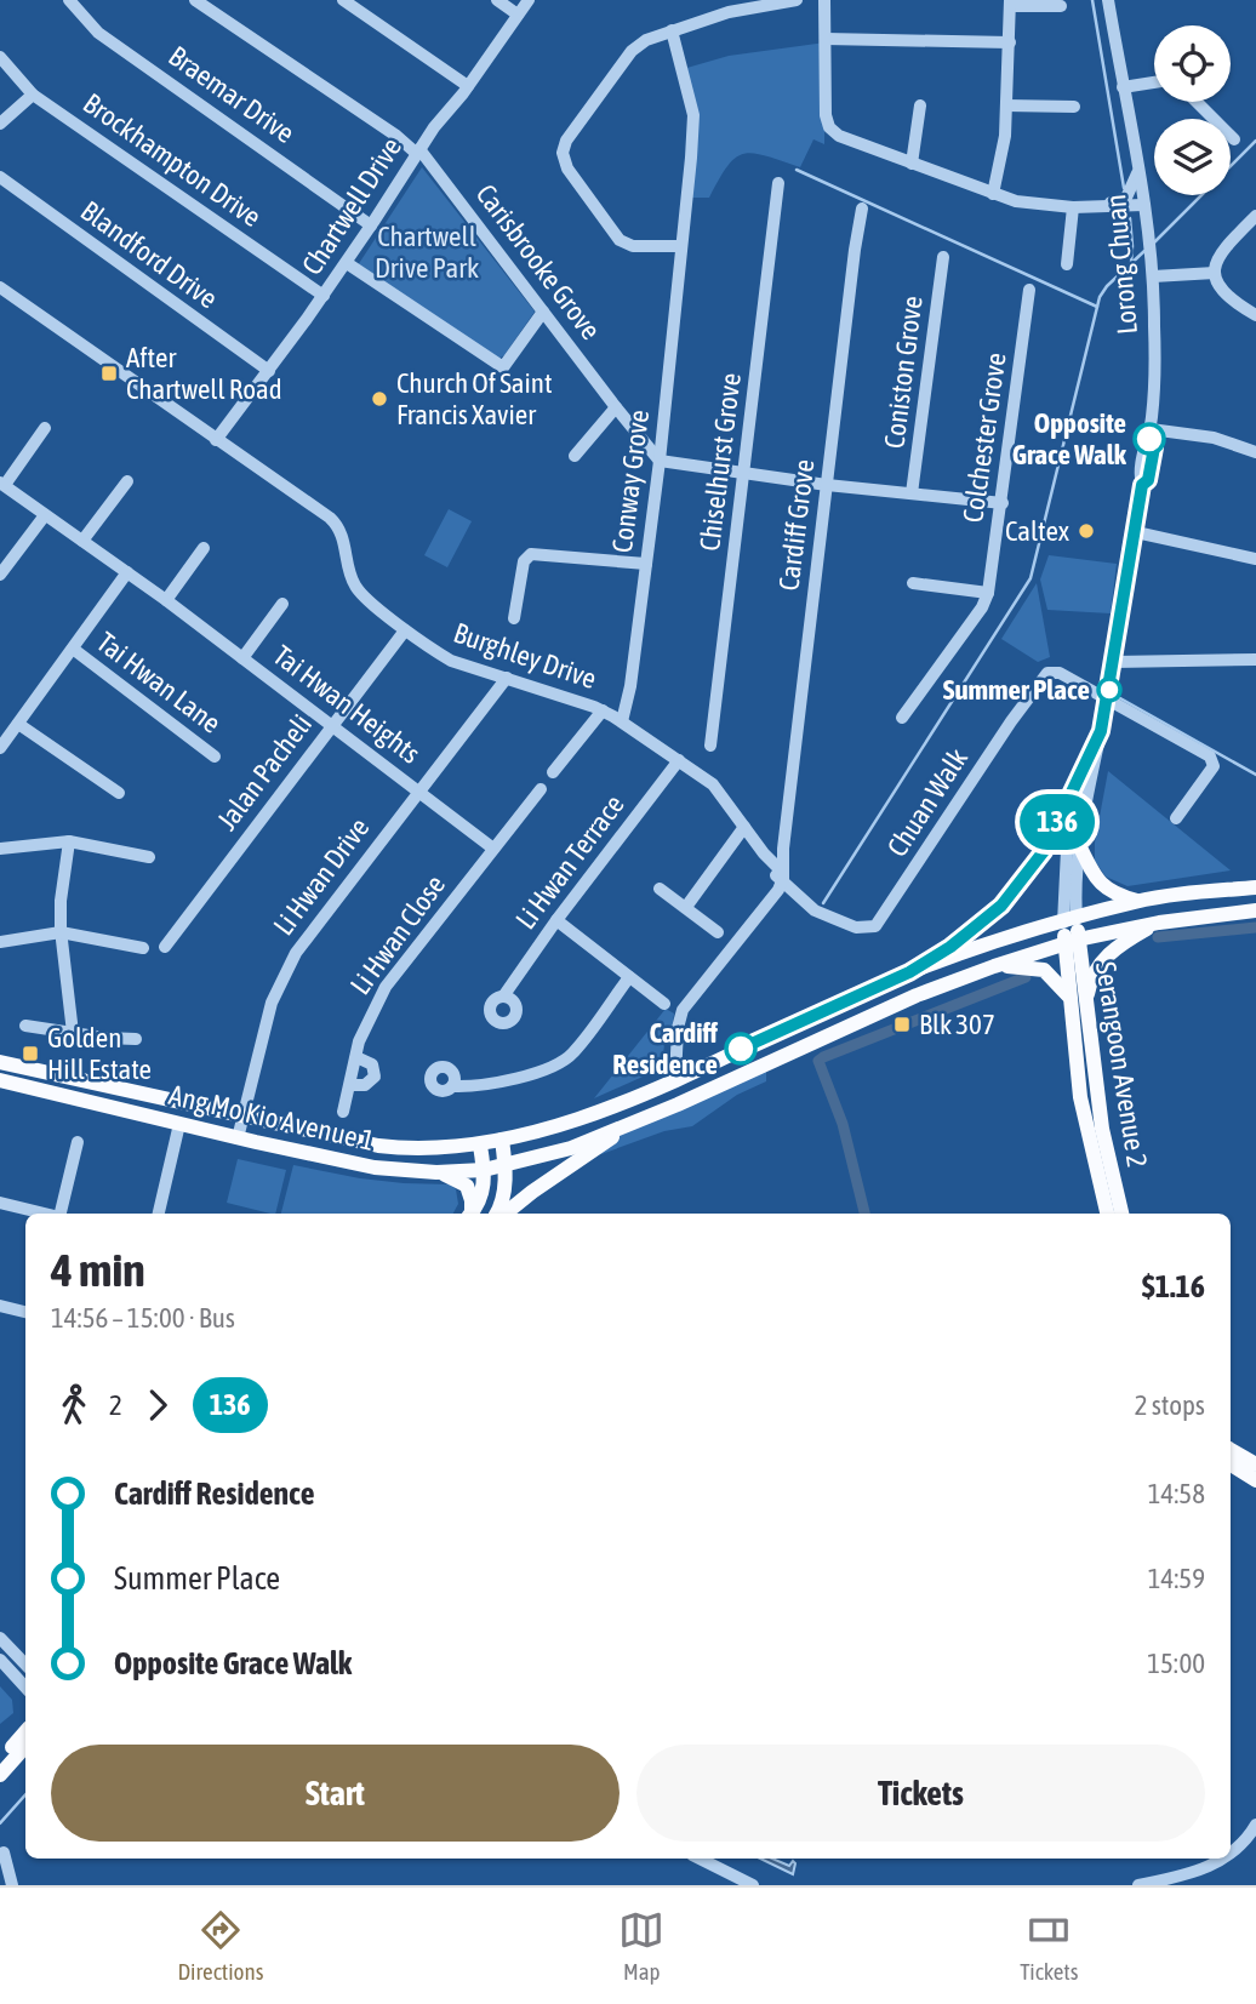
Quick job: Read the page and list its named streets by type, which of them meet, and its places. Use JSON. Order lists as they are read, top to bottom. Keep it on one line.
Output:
{"streets":{"main road":["Serangoon Avenue 2","Ang Mo Kio Avenue 1"],"street":["Braemar Drive","Brockhampton Drive","Chartwell Drive","Blandford Drive","Carisbrooke Grove","Lorong Chuan","Coniston Grove","Colchester Grove","Chiselhurst Grove","Conway Grove","Cardiff Grove","Burghley Drive","Tai Hwan Lane","Tai Hwan Heights","Jalan Pacheli","Chuan Walk","Li Hwan Terrace","Li Hwan Drive","Li Hwan Close"]},"crossings":[["Braemar Drive","Chartwell Drive"],["Brockhampton Drive","Chartwell Drive"],["Chartwell Drive","Blandford Drive"],["Chartwell Drive","Carisbrooke Grove"],["Chartwell Drive","Burghley Drive"],["Carisbrooke Grove","Conway Grove"],["Lorong Chuan","Chuan Walk"],["Lorong Chuan","Serangoon Avenue 2"],["Conway Grove","Burghley Drive"],["Cardiff Grove","Burghley Drive"],["Cardiff Grove","Chuan Walk"],["Burghley Drive","Jalan Pacheli"],["Burghley Drive","Chuan Walk"],["Burghley Drive","Li Hwan Terrace"],["Burghley Drive","Li Hwan Drive"],["Tai Hwan Heights","Jalan Pacheli"],["Tai Hwan Heights","Li Hwan Drive"],["Li Hwan Drive","Ang Mo Kio Avenue 1"]],"parks":["Chartwell Drive Park"],"places":{"transit":["After Chartwell Road","Blk 307","Golden Hill Estate"],"other":["Church Of Saint Francis Xavier","Opposite Grace Walk","Caltex","Summer Place","Cardiff Residence"]},"lines":["bus line 136"],"page":{"on_map":"136","heading":["4 min","14:56 – 15:00 · Bus","$1.16"],"legs":["2","136","2 stops"],"list":[{"name":"Cardiff Residence","value":"14:58"},{"name":"Summer Place","value":"14:59"},{"name":"Opposite Grace Walk","value":"15:00"}],"buttons":["Start","Tickets"],"tabs":["Directions","Map","Tickets"]}}
